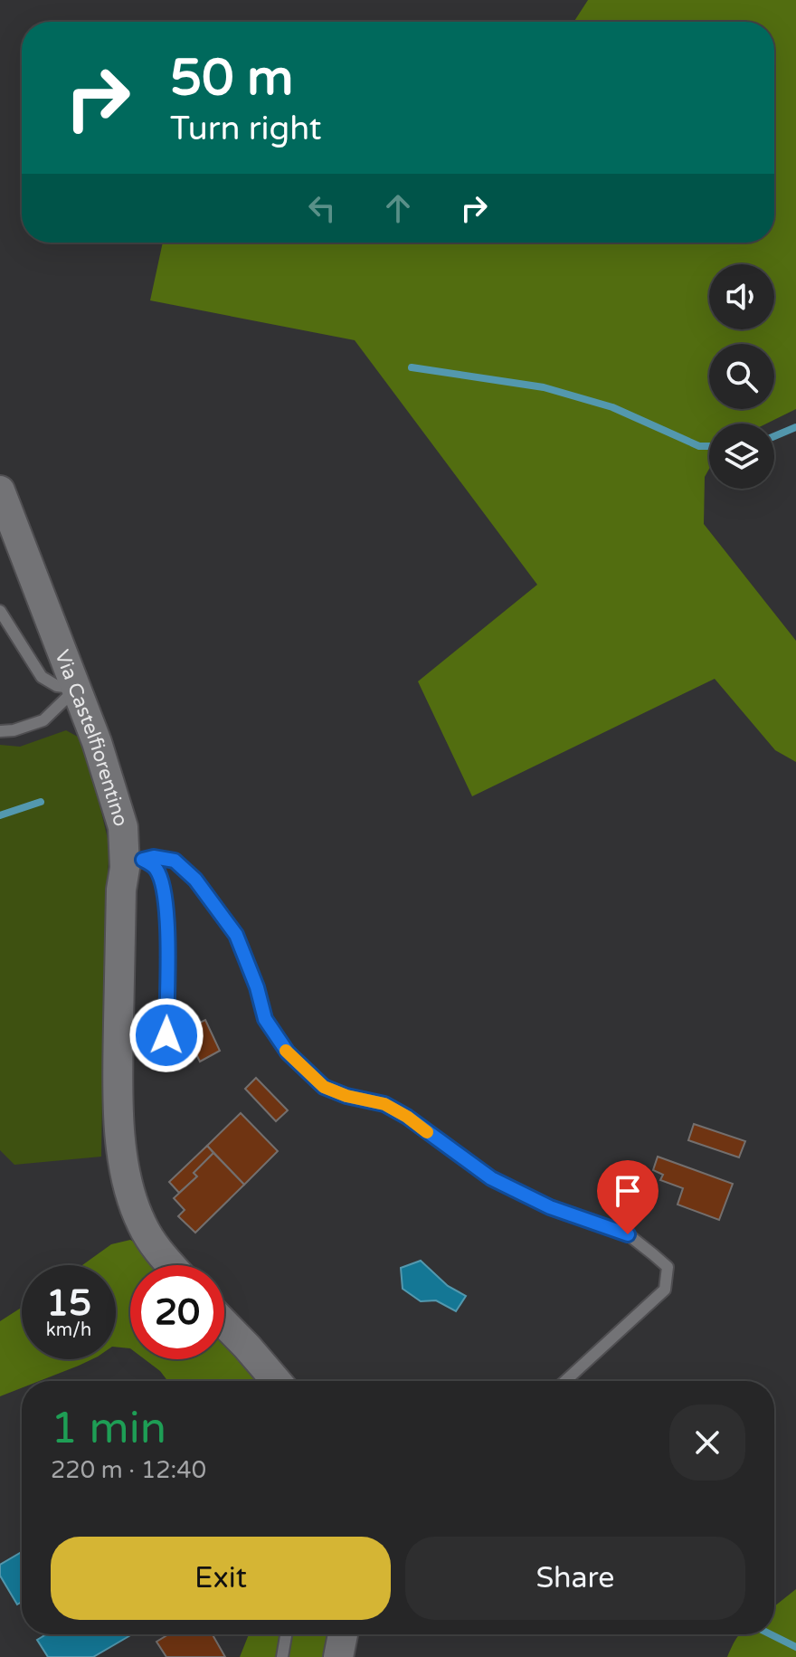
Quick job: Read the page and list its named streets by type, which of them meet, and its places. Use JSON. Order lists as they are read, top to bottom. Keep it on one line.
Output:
{"streets":{"street":["Via Castelfiorentino"]},"page":{"turn":["50 m","Turn right"],"speed":"15 km/h","limit":"20","heading":["1 min","220 m · 12:40"],"buttons":["Exit","Share"]}}
